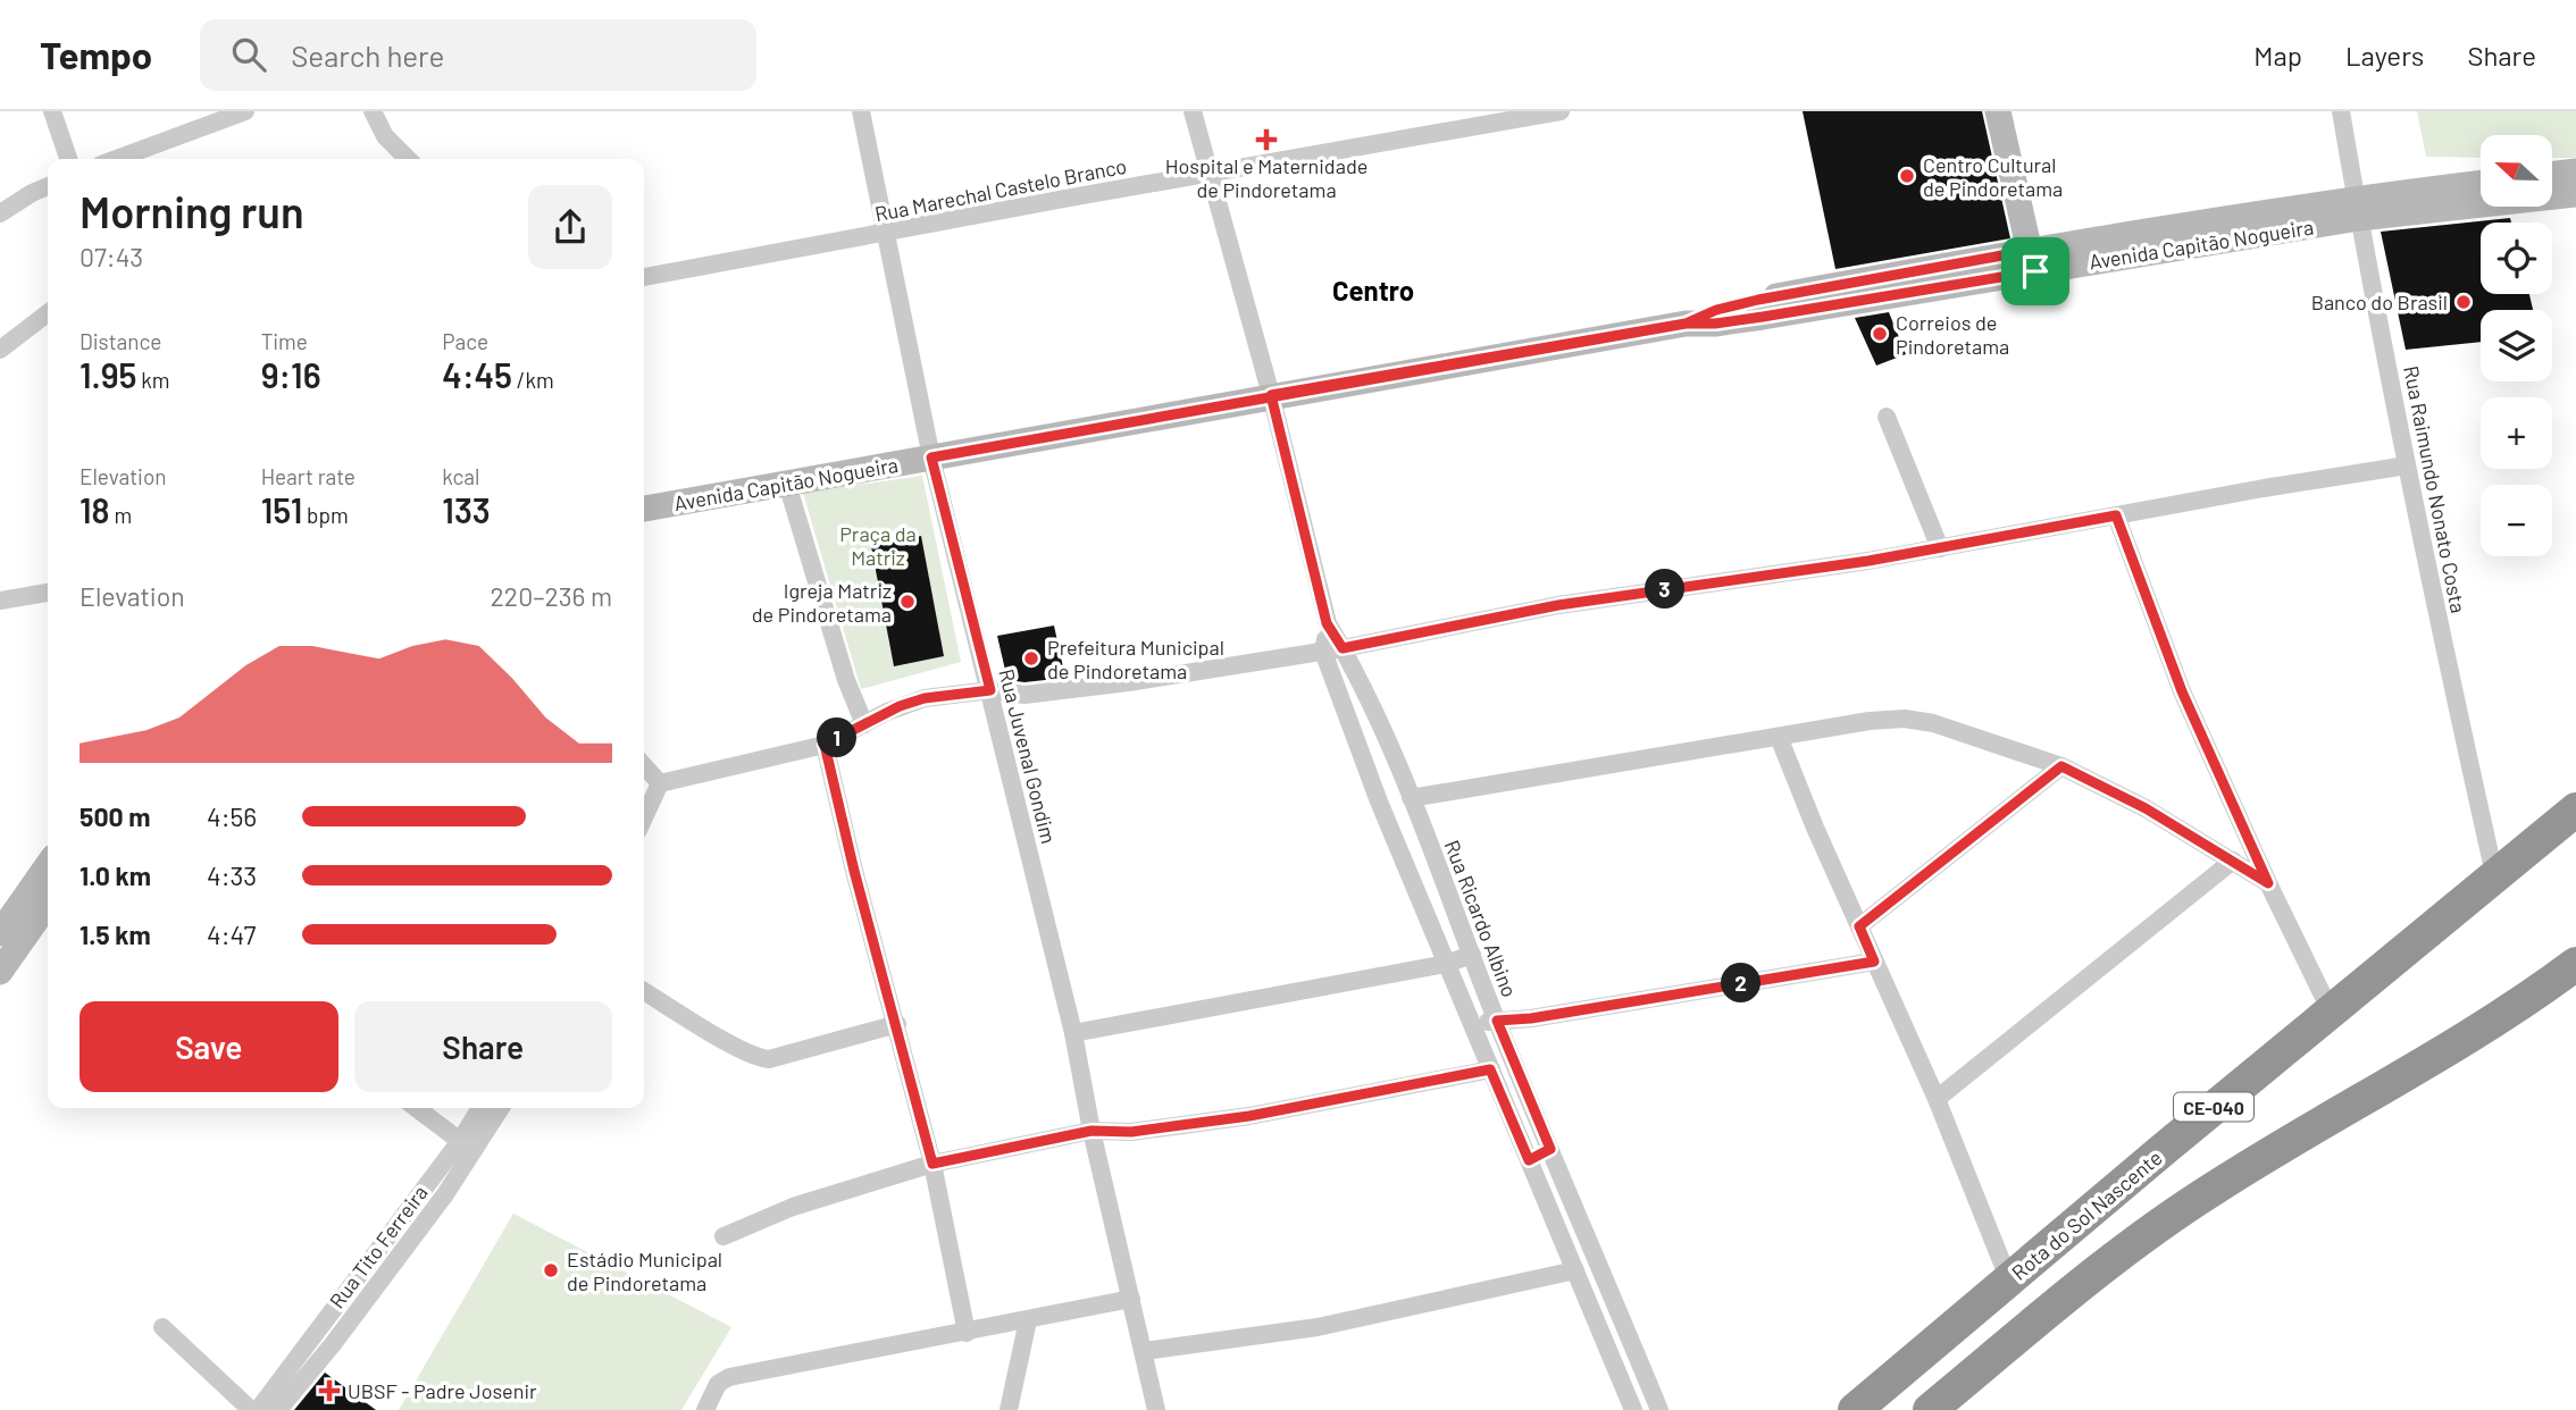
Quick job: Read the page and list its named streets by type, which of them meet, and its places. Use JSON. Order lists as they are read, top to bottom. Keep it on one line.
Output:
{"streets":{"highway":["CE-040","Rota do Sol Nascente"],"main road":["Avenida Capitão Nogueira"],"street":["Rua Marechal Castelo Branco","Rua Raimundo Nonato Costa","Rua Juvenal Gondim","Rua Ricardo Albino","Rua Tito Ferreira"]},"crossings":[["Rua Marechal Castelo Branco","Rua Juvenal Gondim"],["Rua Marechal Castelo Branco","Rua Ricardo Albino"],["Avenida Capitão Nogueira","Rua Raimundo Nonato Costa"],["Avenida Capitão Nogueira","Rua Juvenal Gondim"],["Avenida Capitão Nogueira","Rua Ricardo Albino"],["Rua Raimundo Nonato Costa","Rota do Sol Nascente"]],"districts":["Centro"],"parks":["Praça da Matriz"],"places":{"health":["Hospital e Maternidade de Pindoretama","UBSF - Padre Josenir"],"other":["Centro Cultural de Pindoretama","Banco do Brasil","Correios de Pindoretama","Igreja Matriz de Pindoretama","Prefeitura Municipal de Pindoretama","Estádio Municipal de Pindoretama"]},"north":"left","page":{"header":"Tempo","search":"Search here","nav":["Map","Layers","Share"],"map_buttons":["+","−"],"heading":["Morning run","07:43"],"stats":[["Distance","1.95 km"],["Time","9:16"],["Pace","4:45 /km"],["Elevation","18 m"],["Heart rate","151 bpm"],["kcal","133"]],"chart":["Elevation","220–236 m"],"pins":["3","1","2"],"list":[{"name":"500 m","note":"4:56"},{"name":"1.0 km","note":"4:33"},{"name":"1.5 km","note":"4:47"}],"buttons":["Save","Share"]}}
